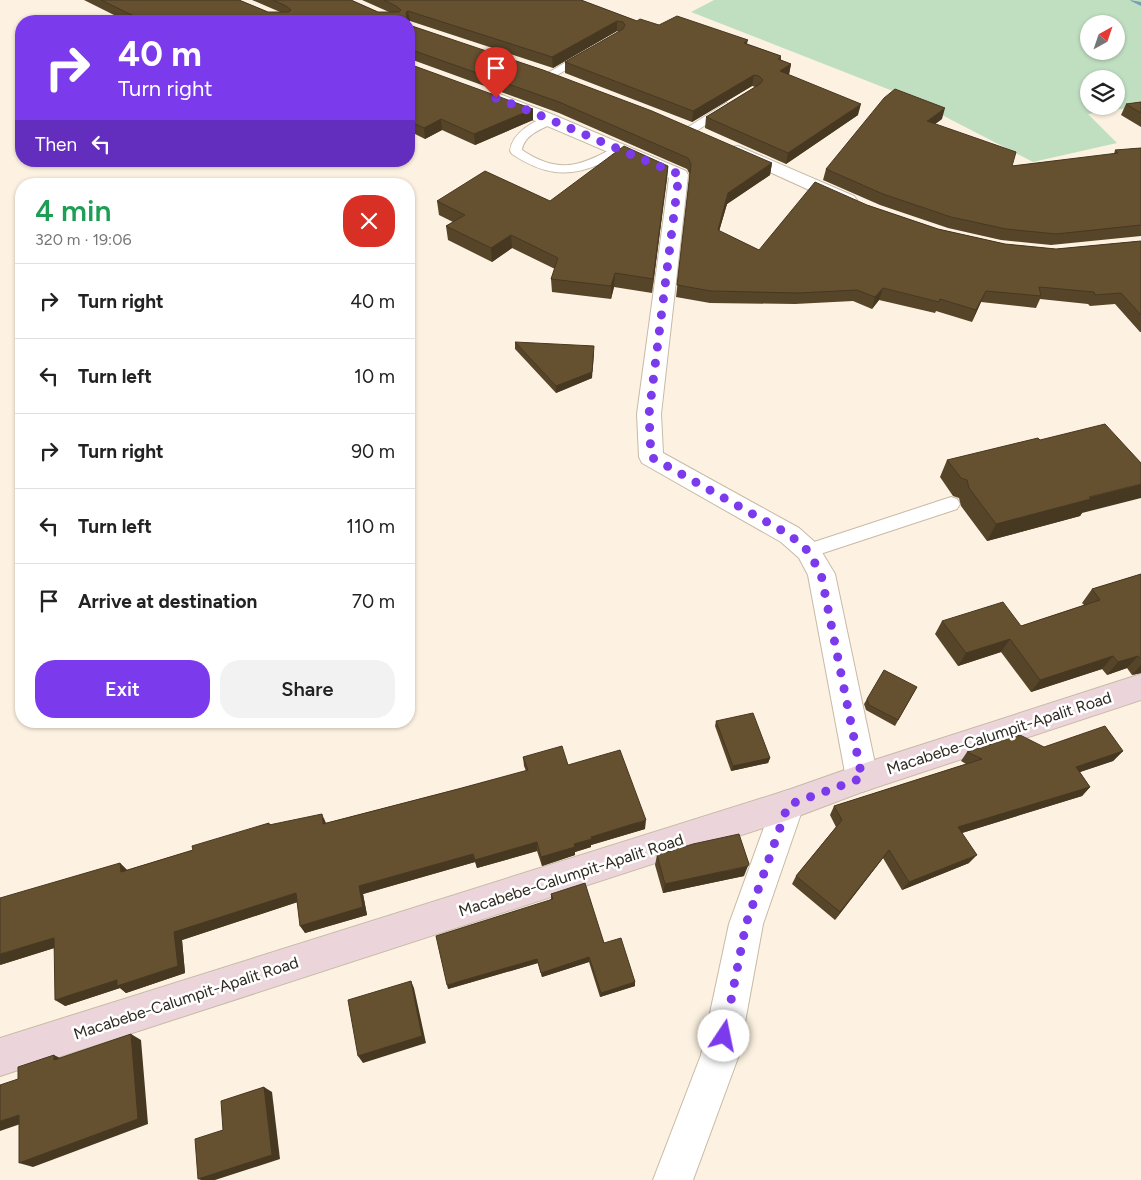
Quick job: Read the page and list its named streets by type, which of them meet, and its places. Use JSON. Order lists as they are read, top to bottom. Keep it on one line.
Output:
{"streets":{"main road":["Macabebe-Calumpit-Apalit Road"]},"north":"top right","page":{"turn":["40 m","Turn right"],"then":"Then","heading":["4 min","320 m · 19:06"],"list":[{"name":"Turn right","value":"40 m"},{"name":"Turn left","value":"10 m"},{"name":"Turn right","value":"90 m"},{"name":"Turn left","value":"110 m"},{"name":"Arrive at destination","value":"70 m"}],"buttons":["Exit","Share"]}}
